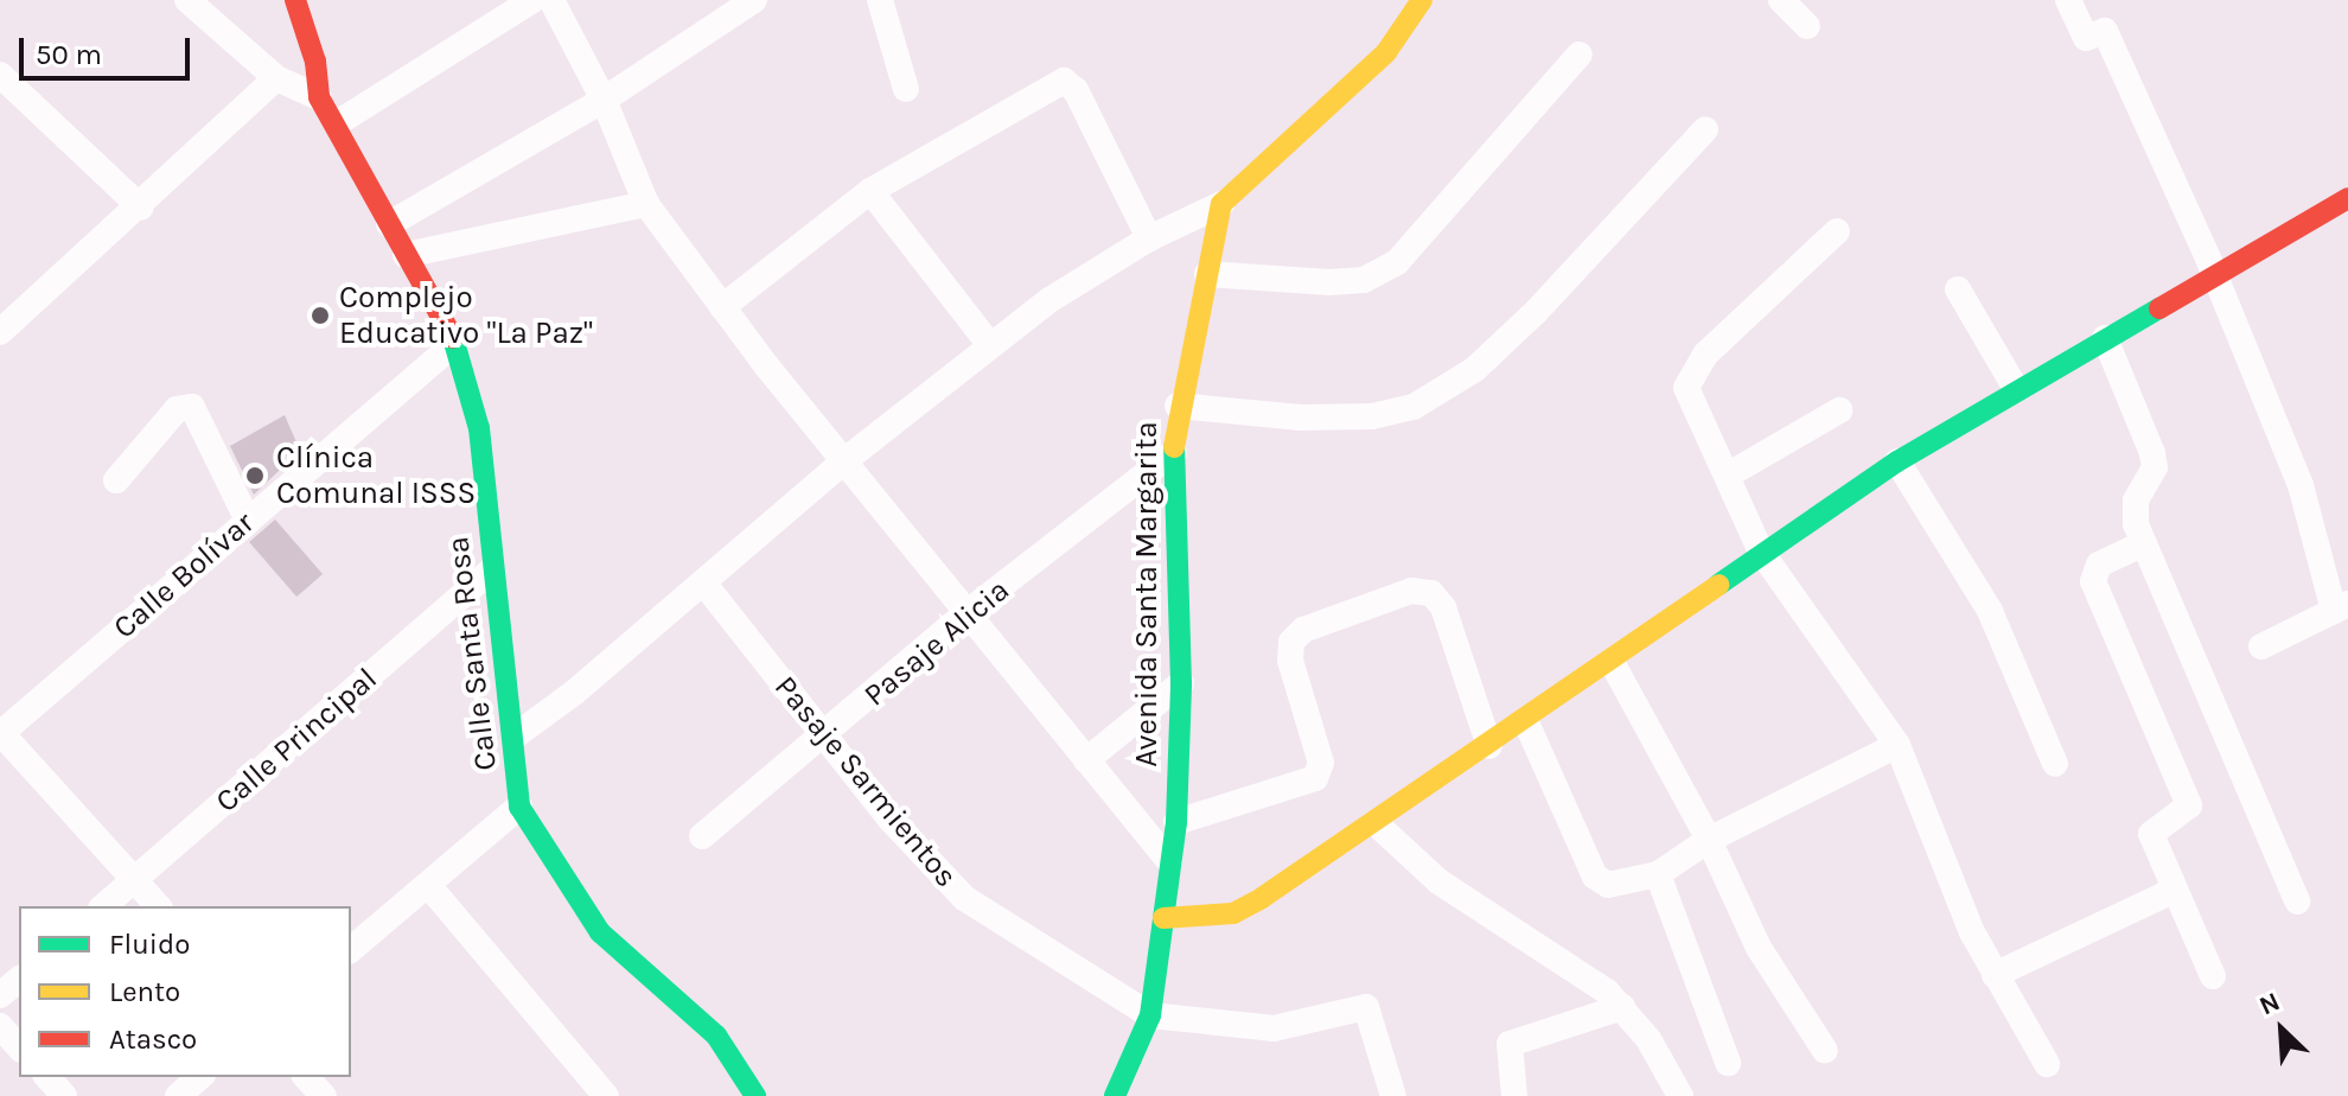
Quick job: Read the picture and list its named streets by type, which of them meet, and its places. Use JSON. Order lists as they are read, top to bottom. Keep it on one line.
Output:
{"streets":{"street":["Calle Bolívar","Avenida Santa Margarita","Pasaje Alicia","Calle Santa Rosa","Calle Principal","Pasaje Sarmientos"]},"crossings":[["Calle Bolívar","Calle Santa Rosa"],["Avenida Santa Margarita","Pasaje Alicia"],["Avenida Santa Margarita","Pasaje Sarmientos"],["Pasaje Alicia","Pasaje Sarmientos"],["Calle Santa Rosa","Calle Principal"]],"places":["Complejo Educativo \"La Paz\"","Clínica Comunal ISSS"],"legend":["Fluido","Lento","Atasco"],"scale_bar":"50 m","north":"top left"}
